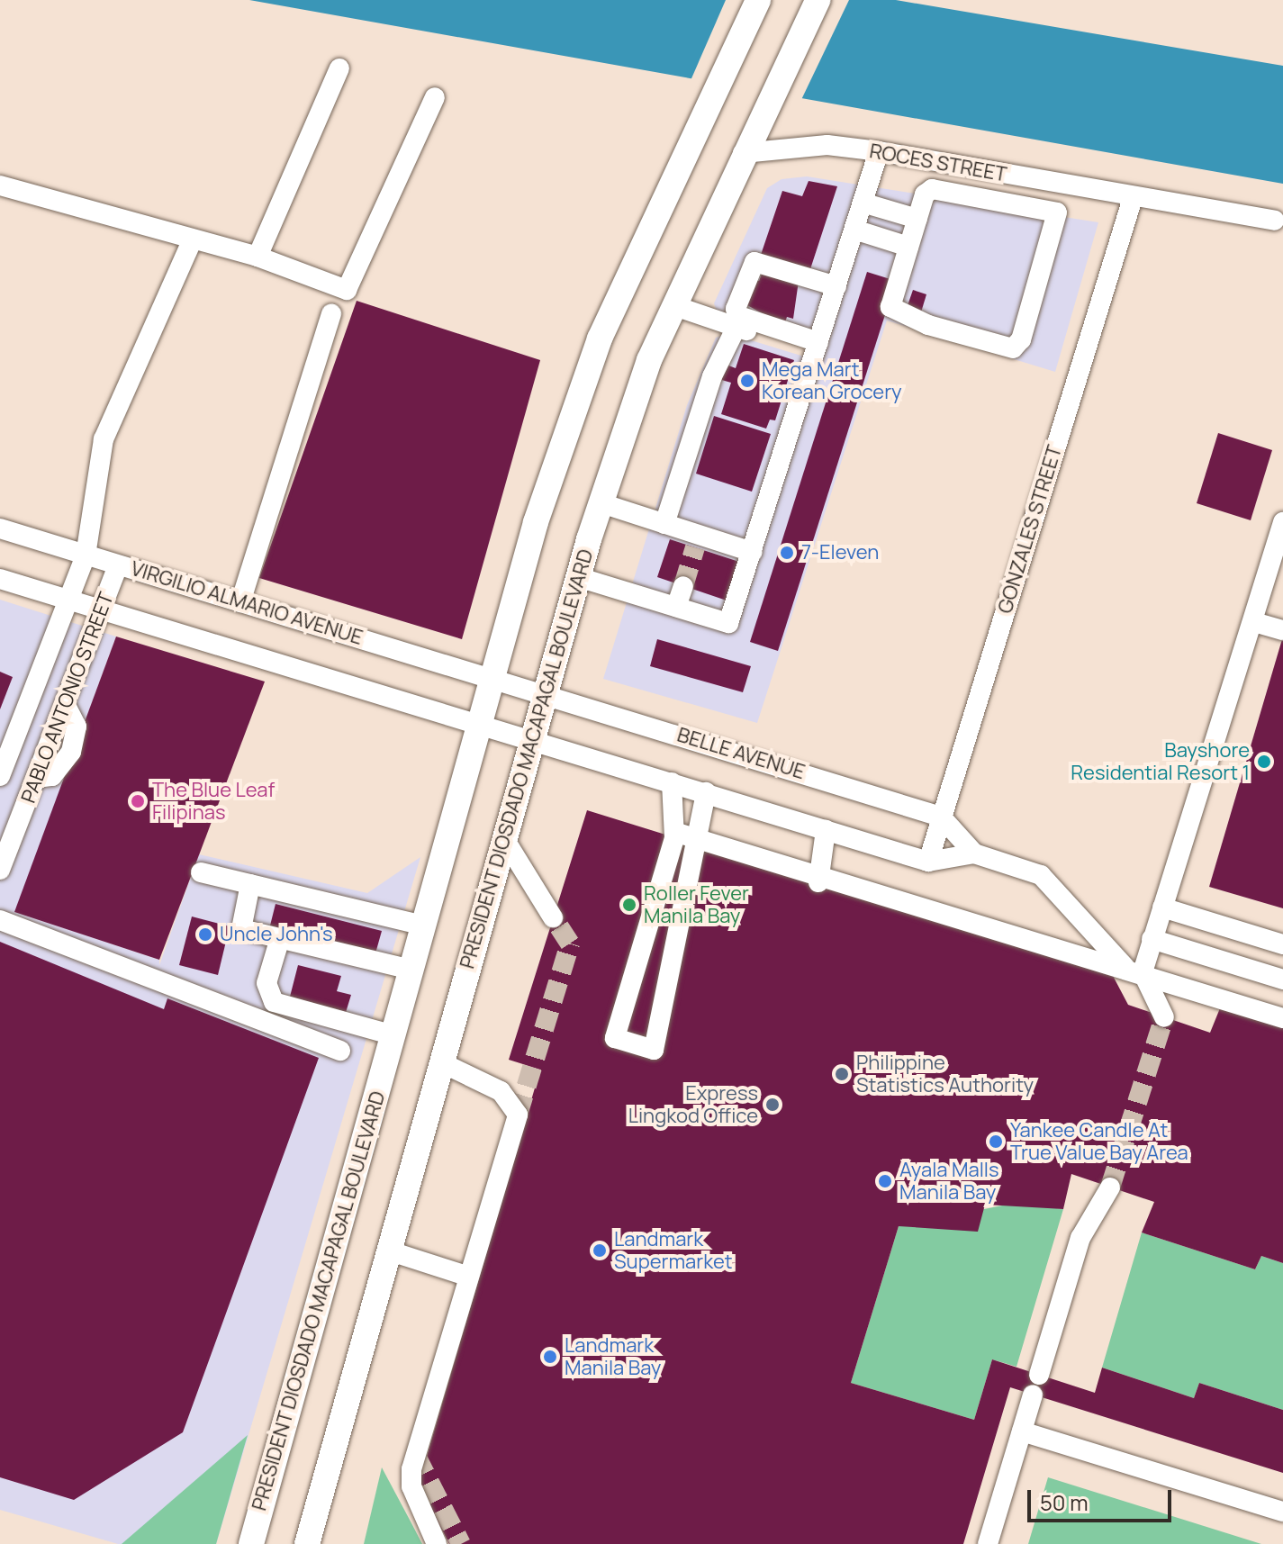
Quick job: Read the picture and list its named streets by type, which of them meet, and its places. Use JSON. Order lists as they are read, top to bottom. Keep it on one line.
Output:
{"streets":{"main road":["PRESIDENT DIOSDADO MACAPAGAL BOULEVARD"],"street":["ROCES STREET","GONZALES STREET","VIRGILIO ALMARIO AVENUE","PABLO ANTONIO STREET","BELLE AVENUE"]},"crossings":[["ROCES STREET","GONZALES STREET"],["ROCES STREET","PRESIDENT DIOSDADO MACAPAGAL BOULEVARD"],["GONZALES STREET","BELLE AVENUE"],["VIRGILIO ALMARIO AVENUE","PABLO ANTONIO STREET"],["VIRGILIO ALMARIO AVENUE","BELLE AVENUE"],["VIRGILIO ALMARIO AVENUE","PRESIDENT DIOSDADO MACAPAGAL BOULEVARD"],["BELLE AVENUE","PRESIDENT DIOSDADO MACAPAGAL BOULEVARD"]],"places":["Mega Mart Korean Grocery","7-Eleven","Bayshore Residential Resort 1","The Blue Leaf Filipinas","Roller Fever Manila Bay","Uncle John's","Philippine Statistics Authority","Express Lingkod Office","Yankee Candle At True Value Bay Area","Ayala Malls Manila Bay","Landmark Supermarket","Landmark Manila Bay"],"scale_bar":"50 m"}
